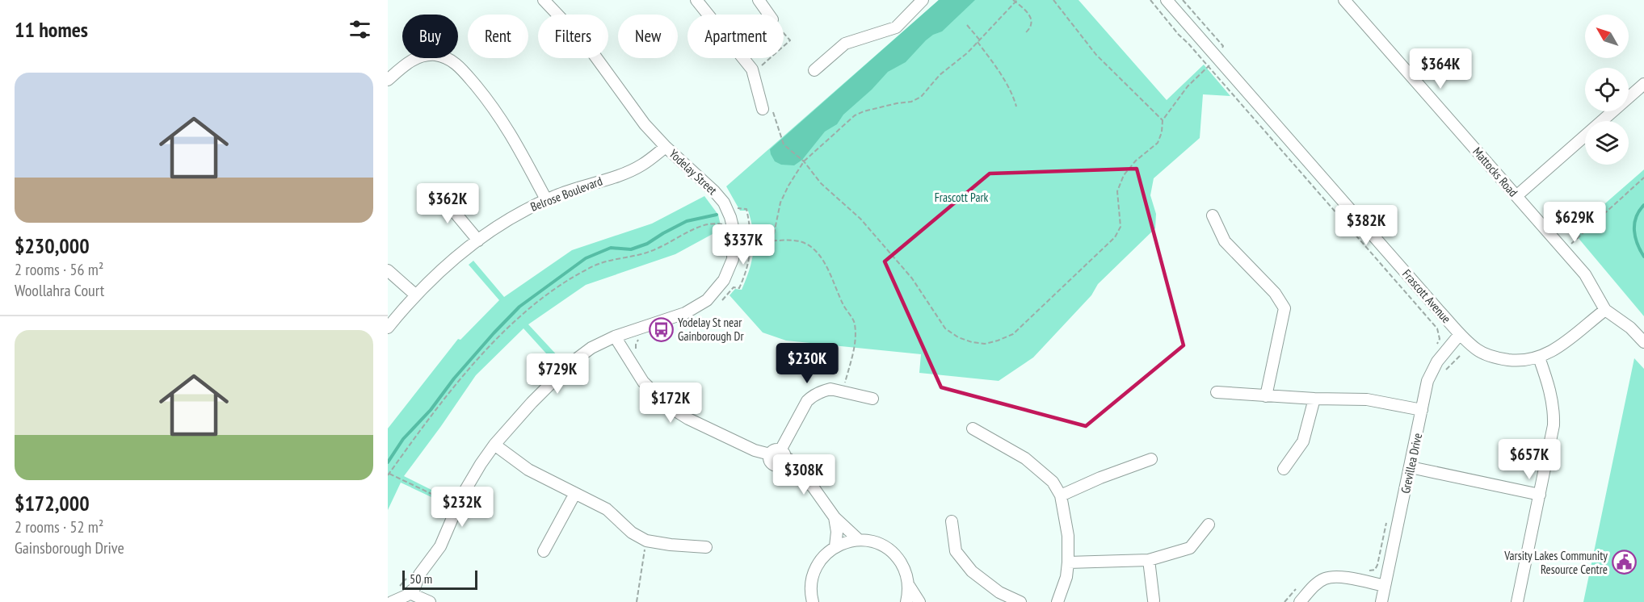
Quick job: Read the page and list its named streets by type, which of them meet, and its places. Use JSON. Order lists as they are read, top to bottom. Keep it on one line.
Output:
{"streets":{"street":["Yodelay Street","Mattocks Road","Belrose Boulevard","Frascott Avenue","Grevillea Drive"]},"crossings":[["Yodelay Street","Belrose Boulevard"],["Mattocks Road","Frascott Avenue"],["Frascott Avenue","Grevillea Drive"]],"parks":["Frascott Park"],"places":{"bus stop":["Yodelay St near Gainborough Dr"],"public building":["Varsity Lakes Community Resource Centre"]},"scale_bar":"50 m","north":"top left","page":{"heading":"11 homes","chip":["Buy","Rent","Filters","New","Apartment"],"price":["$364K","$362K","$629K","$382K","$337K","$230K","$729K","$172K","$657K","$308K","$232K"],"list":[{"name":"$230,000","note":"2 rooms · 56 m² · Woollahra Court"},{"name":"$172,000","note":"2 rooms · 52 m² · Gainsborough Drive"}],"scale":"50 m"}}
